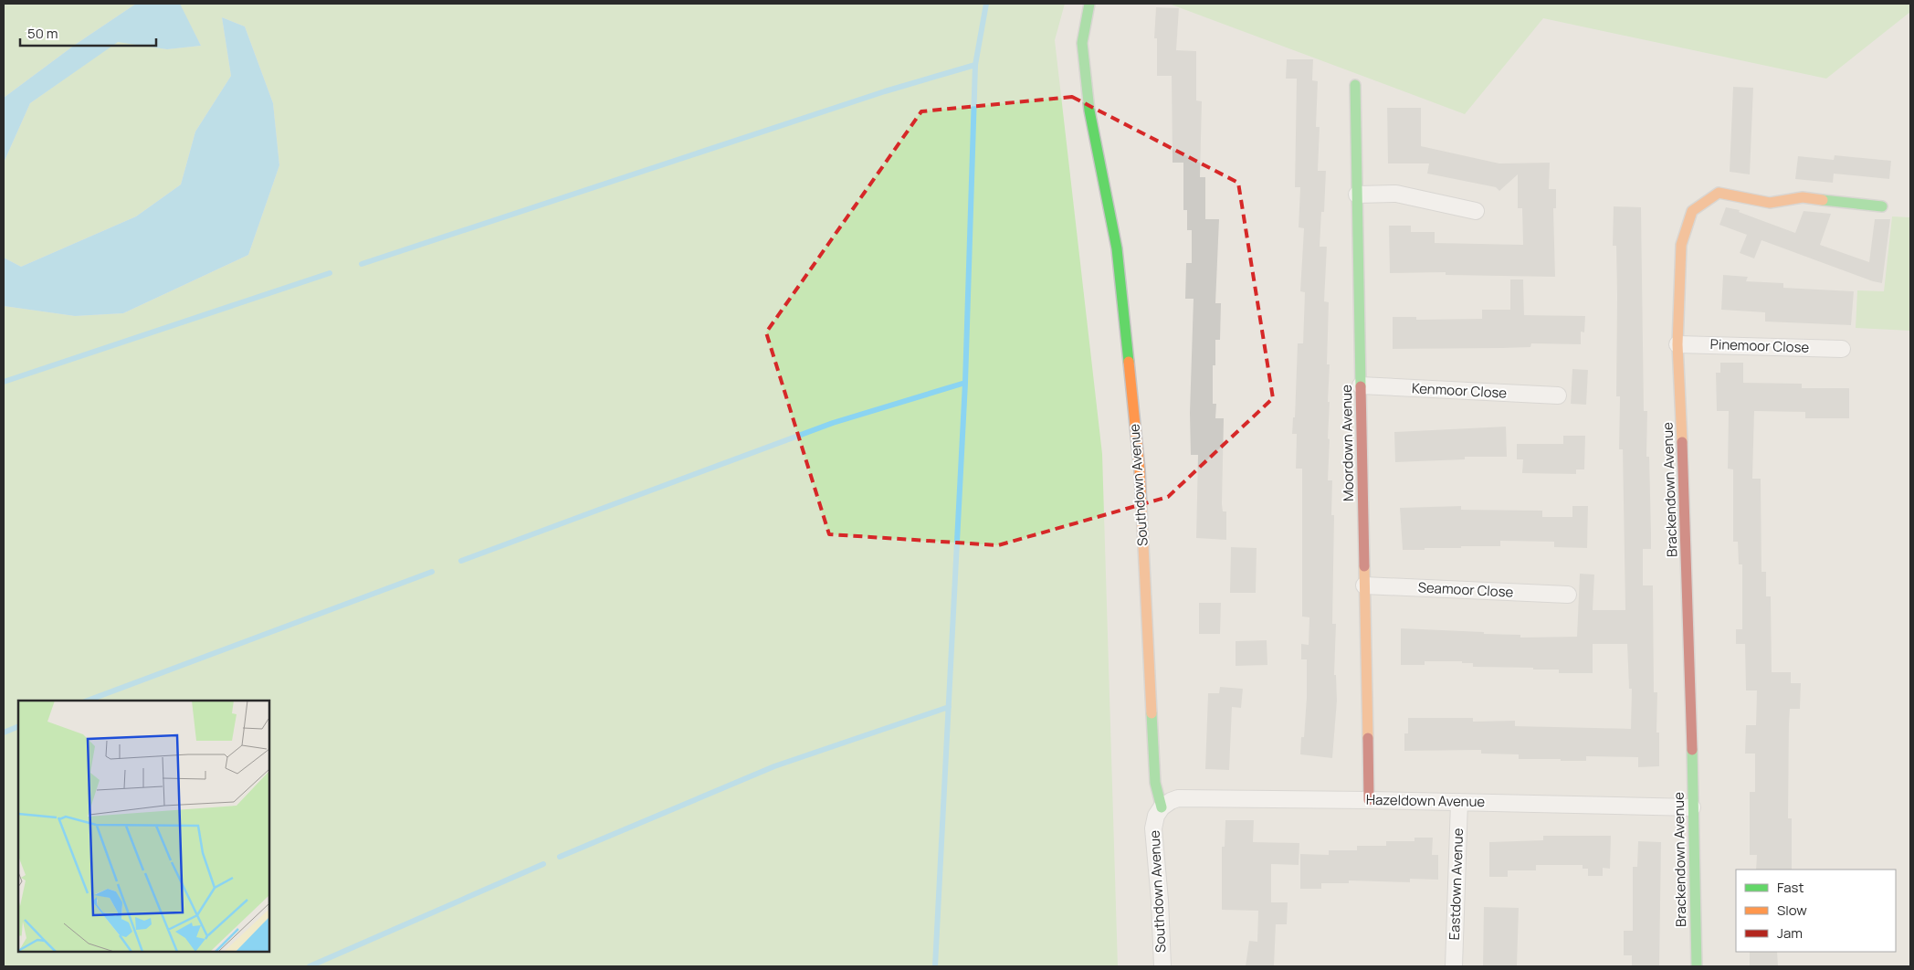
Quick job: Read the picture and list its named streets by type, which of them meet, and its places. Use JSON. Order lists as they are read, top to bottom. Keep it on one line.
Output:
{"streets":{"street":["Pinemoor Close","Kenmoor Close","Moordown Avenue","Southdown Avenue","Brackendown Avenue","Seamoor Close","Hazeldown Avenue","Eastdown Avenue"]},"crossings":[["Pinemoor Close","Brackendown Avenue"],["Kenmoor Close","Moordown Avenue"],["Moordown Avenue","Seamoor Close"],["Moordown Avenue","Hazeldown Avenue"],["Southdown Avenue","Hazeldown Avenue"],["Brackendown Avenue","Hazeldown Avenue"],["Hazeldown Avenue","Eastdown Avenue"]],"legend":["Fast","Slow","Jam"],"scale_bar":"50 m"}
